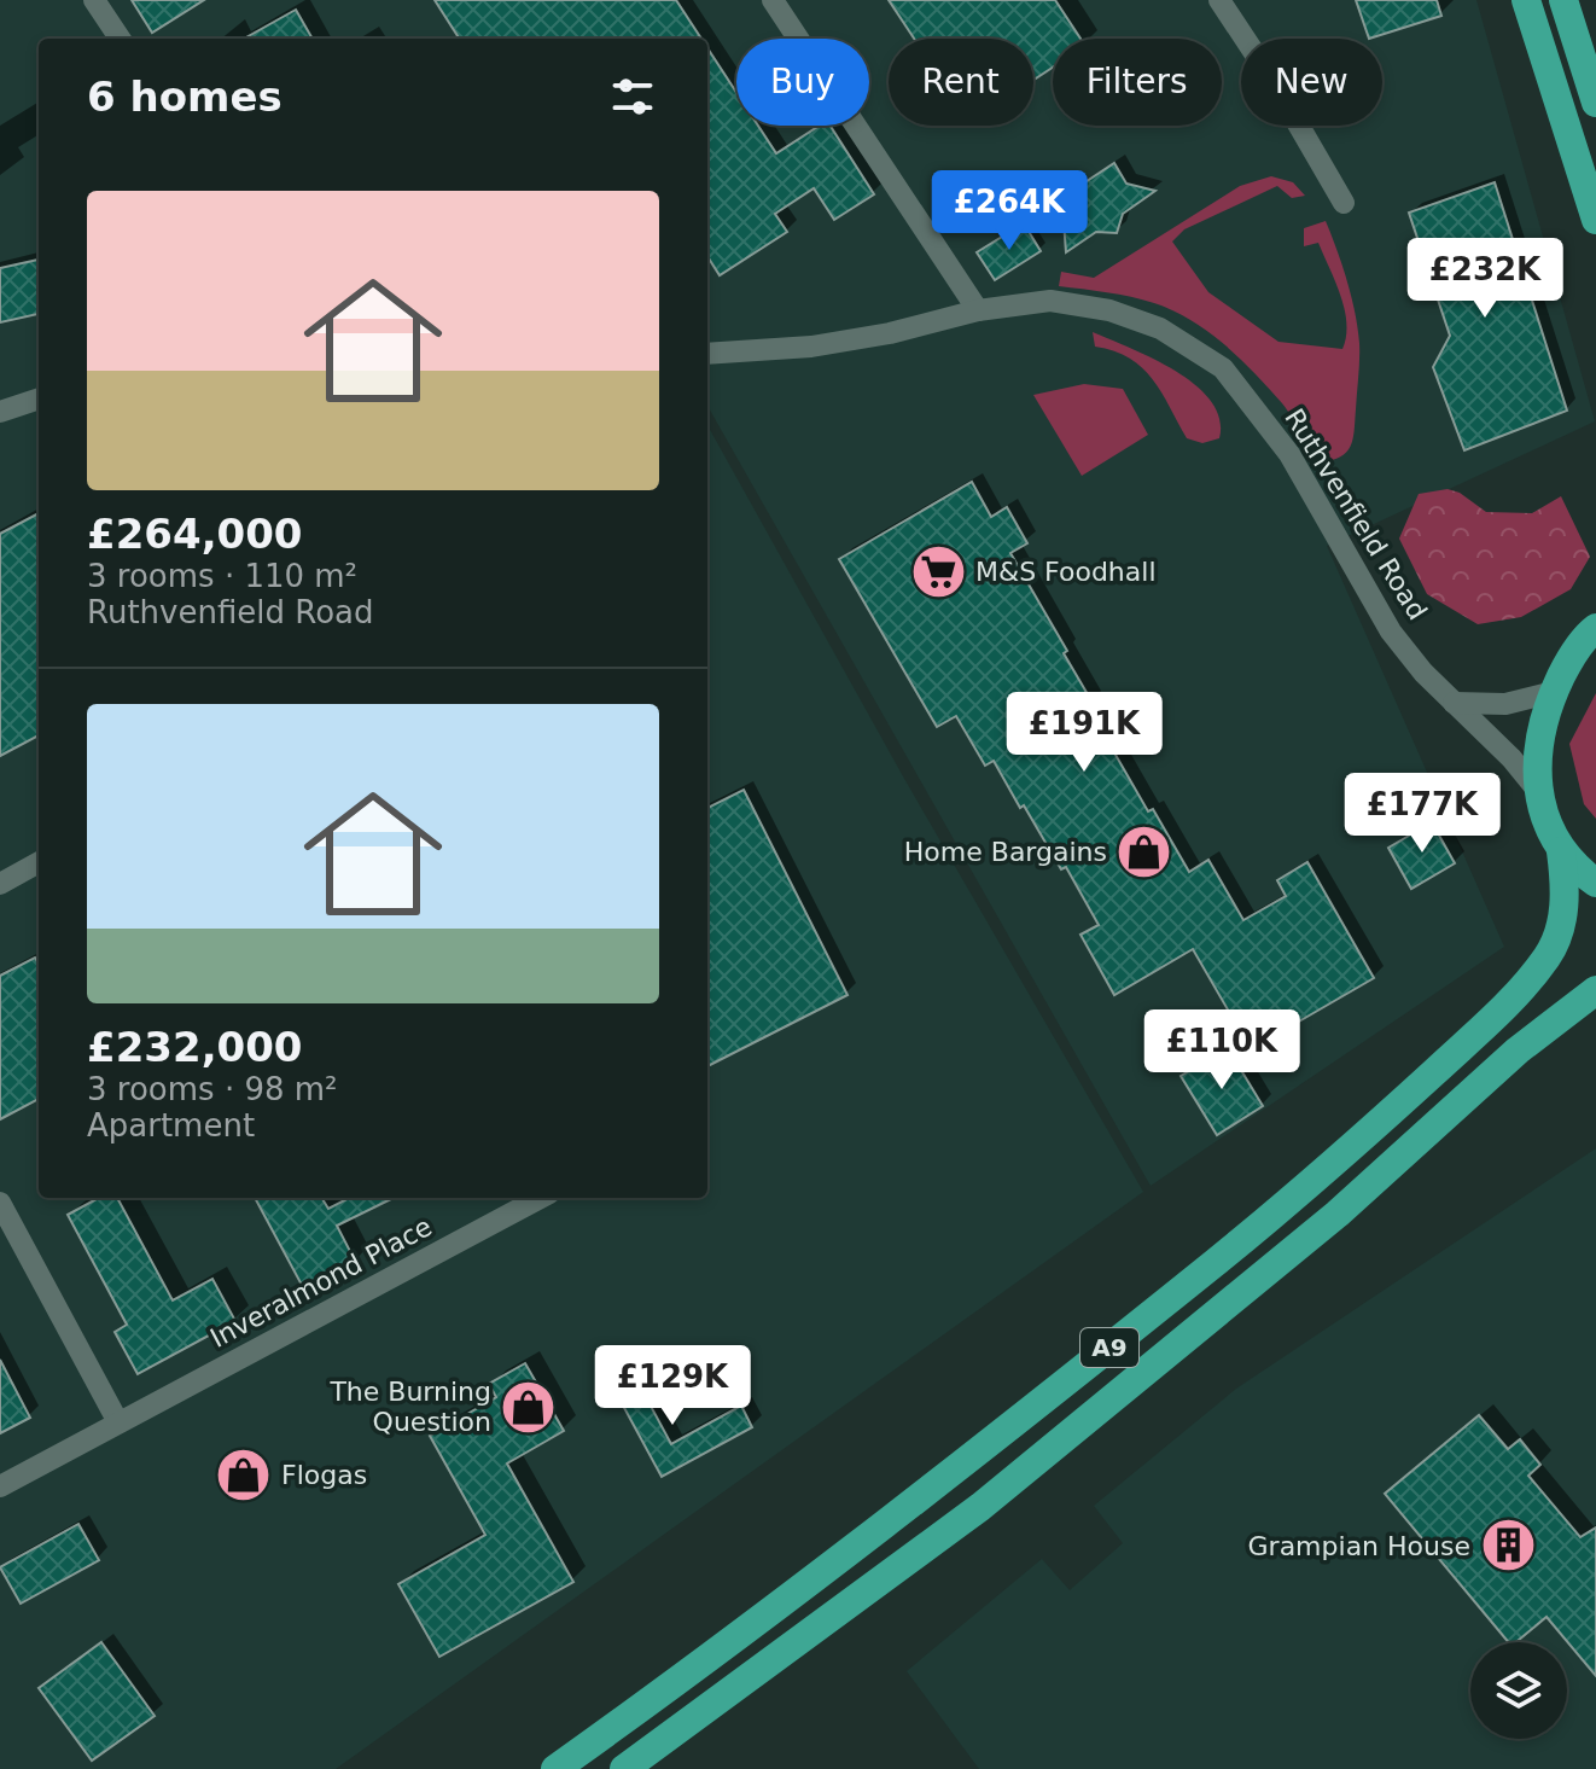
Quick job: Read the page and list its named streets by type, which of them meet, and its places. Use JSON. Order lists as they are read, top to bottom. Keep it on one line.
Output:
{"streets":{"highway":["A9"],"street":["Ruthvenfield Road","Inveralmond Place"]},"places":{"supermarket":["M&S Foodhall"],"shop":["Home Bargains","The Burning Question","Flogas"],"building":["Grampian House"]},"page":{"chip":["Buy","Rent","Filters","New"],"heading":"6 homes","list":[{"name":"£264,000","note":"3 rooms · 110 m² · Ruthvenfield Road"},{"name":"£232,000","note":"3 rooms · 98 m² · Apartment"}],"price":["£264K","£232K","£191K","£177K","£110K","£129K"]}}
